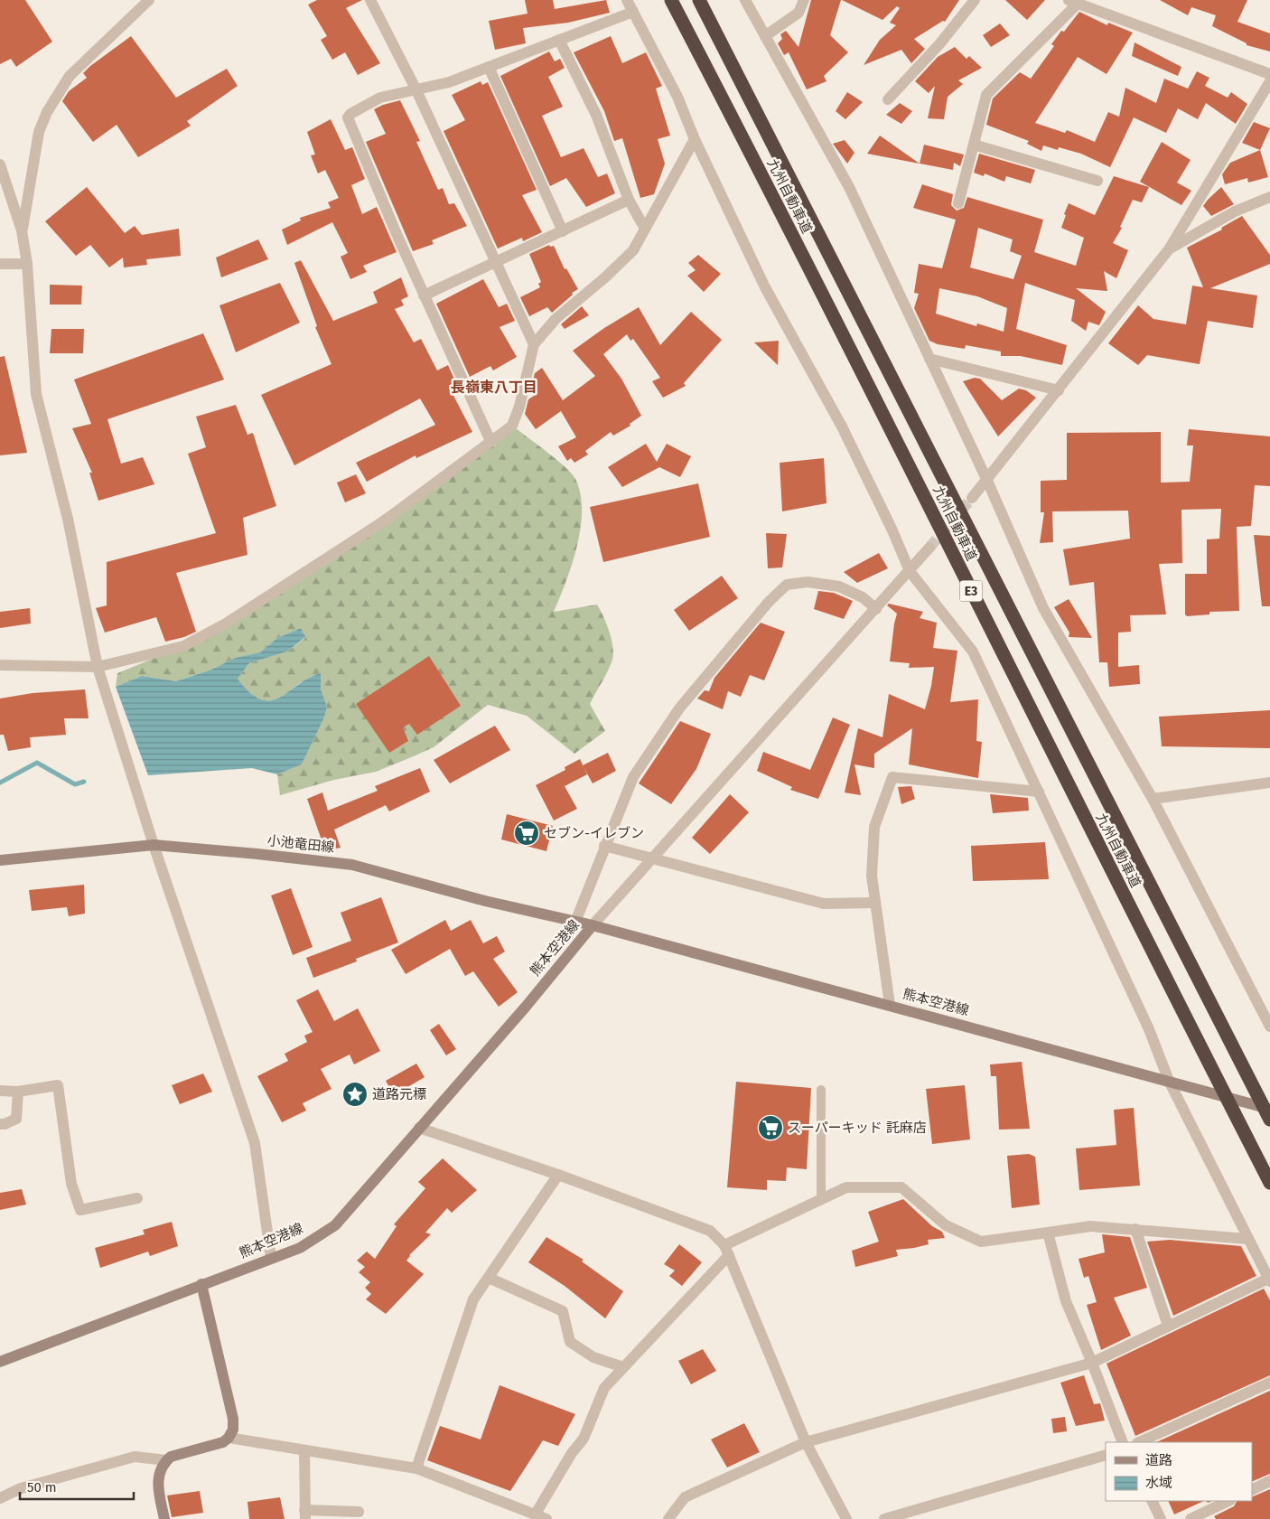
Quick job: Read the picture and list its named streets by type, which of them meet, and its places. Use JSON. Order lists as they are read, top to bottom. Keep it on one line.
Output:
{"streets":{"highway":["九州自動車道","E3"],"main road":["小池竜田線","熊本空港線"]},"crossings":[["小池竜田線","熊本空港線"]],"districts":["長嶺東八丁目"],"places":{"supermarket":["セブン-イレブン","スーパーキッド 託麻店"],"place":["道路元標"]},"legend":["道路","水域"],"scale_bar":"50 m"}
